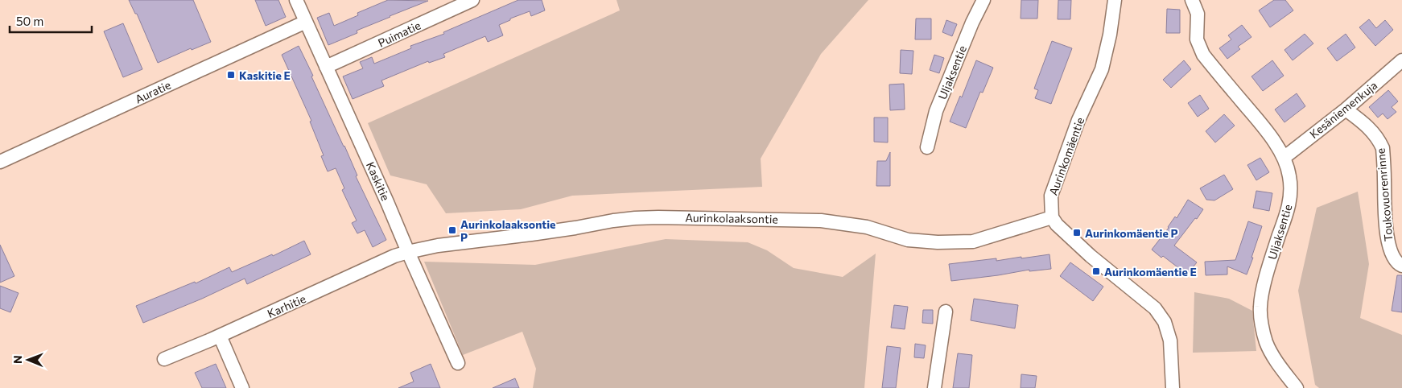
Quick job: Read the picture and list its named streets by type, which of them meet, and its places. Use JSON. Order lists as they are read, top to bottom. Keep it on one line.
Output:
{"streets":{"street":["Puimatie","Uljaksentie","Auratie","Kesäniemenkuja","Aurinkomäentie","Kaskitie","Toukovuorenrinne","Aurinkolaaksontie","Karhitie"]},"crossings":[["Puimatie","Kaskitie"],["Uljaksentie","Kesäniemenkuja"],["Auratie","Kaskitie"],["Kesäniemenkuja","Toukovuorenrinne"],["Aurinkomäentie","Aurinkolaaksontie"],["Kaskitie","Aurinkolaaksontie"],["Kaskitie","Karhitie"],["Aurinkolaaksontie","Karhitie"]],"places":{"transit":["Kaskitie E","Aurinkolaaksontie P","Aurinkomäentie P","Aurinkomäentie E"]},"scale_bar":"50 m","north":"left"}
